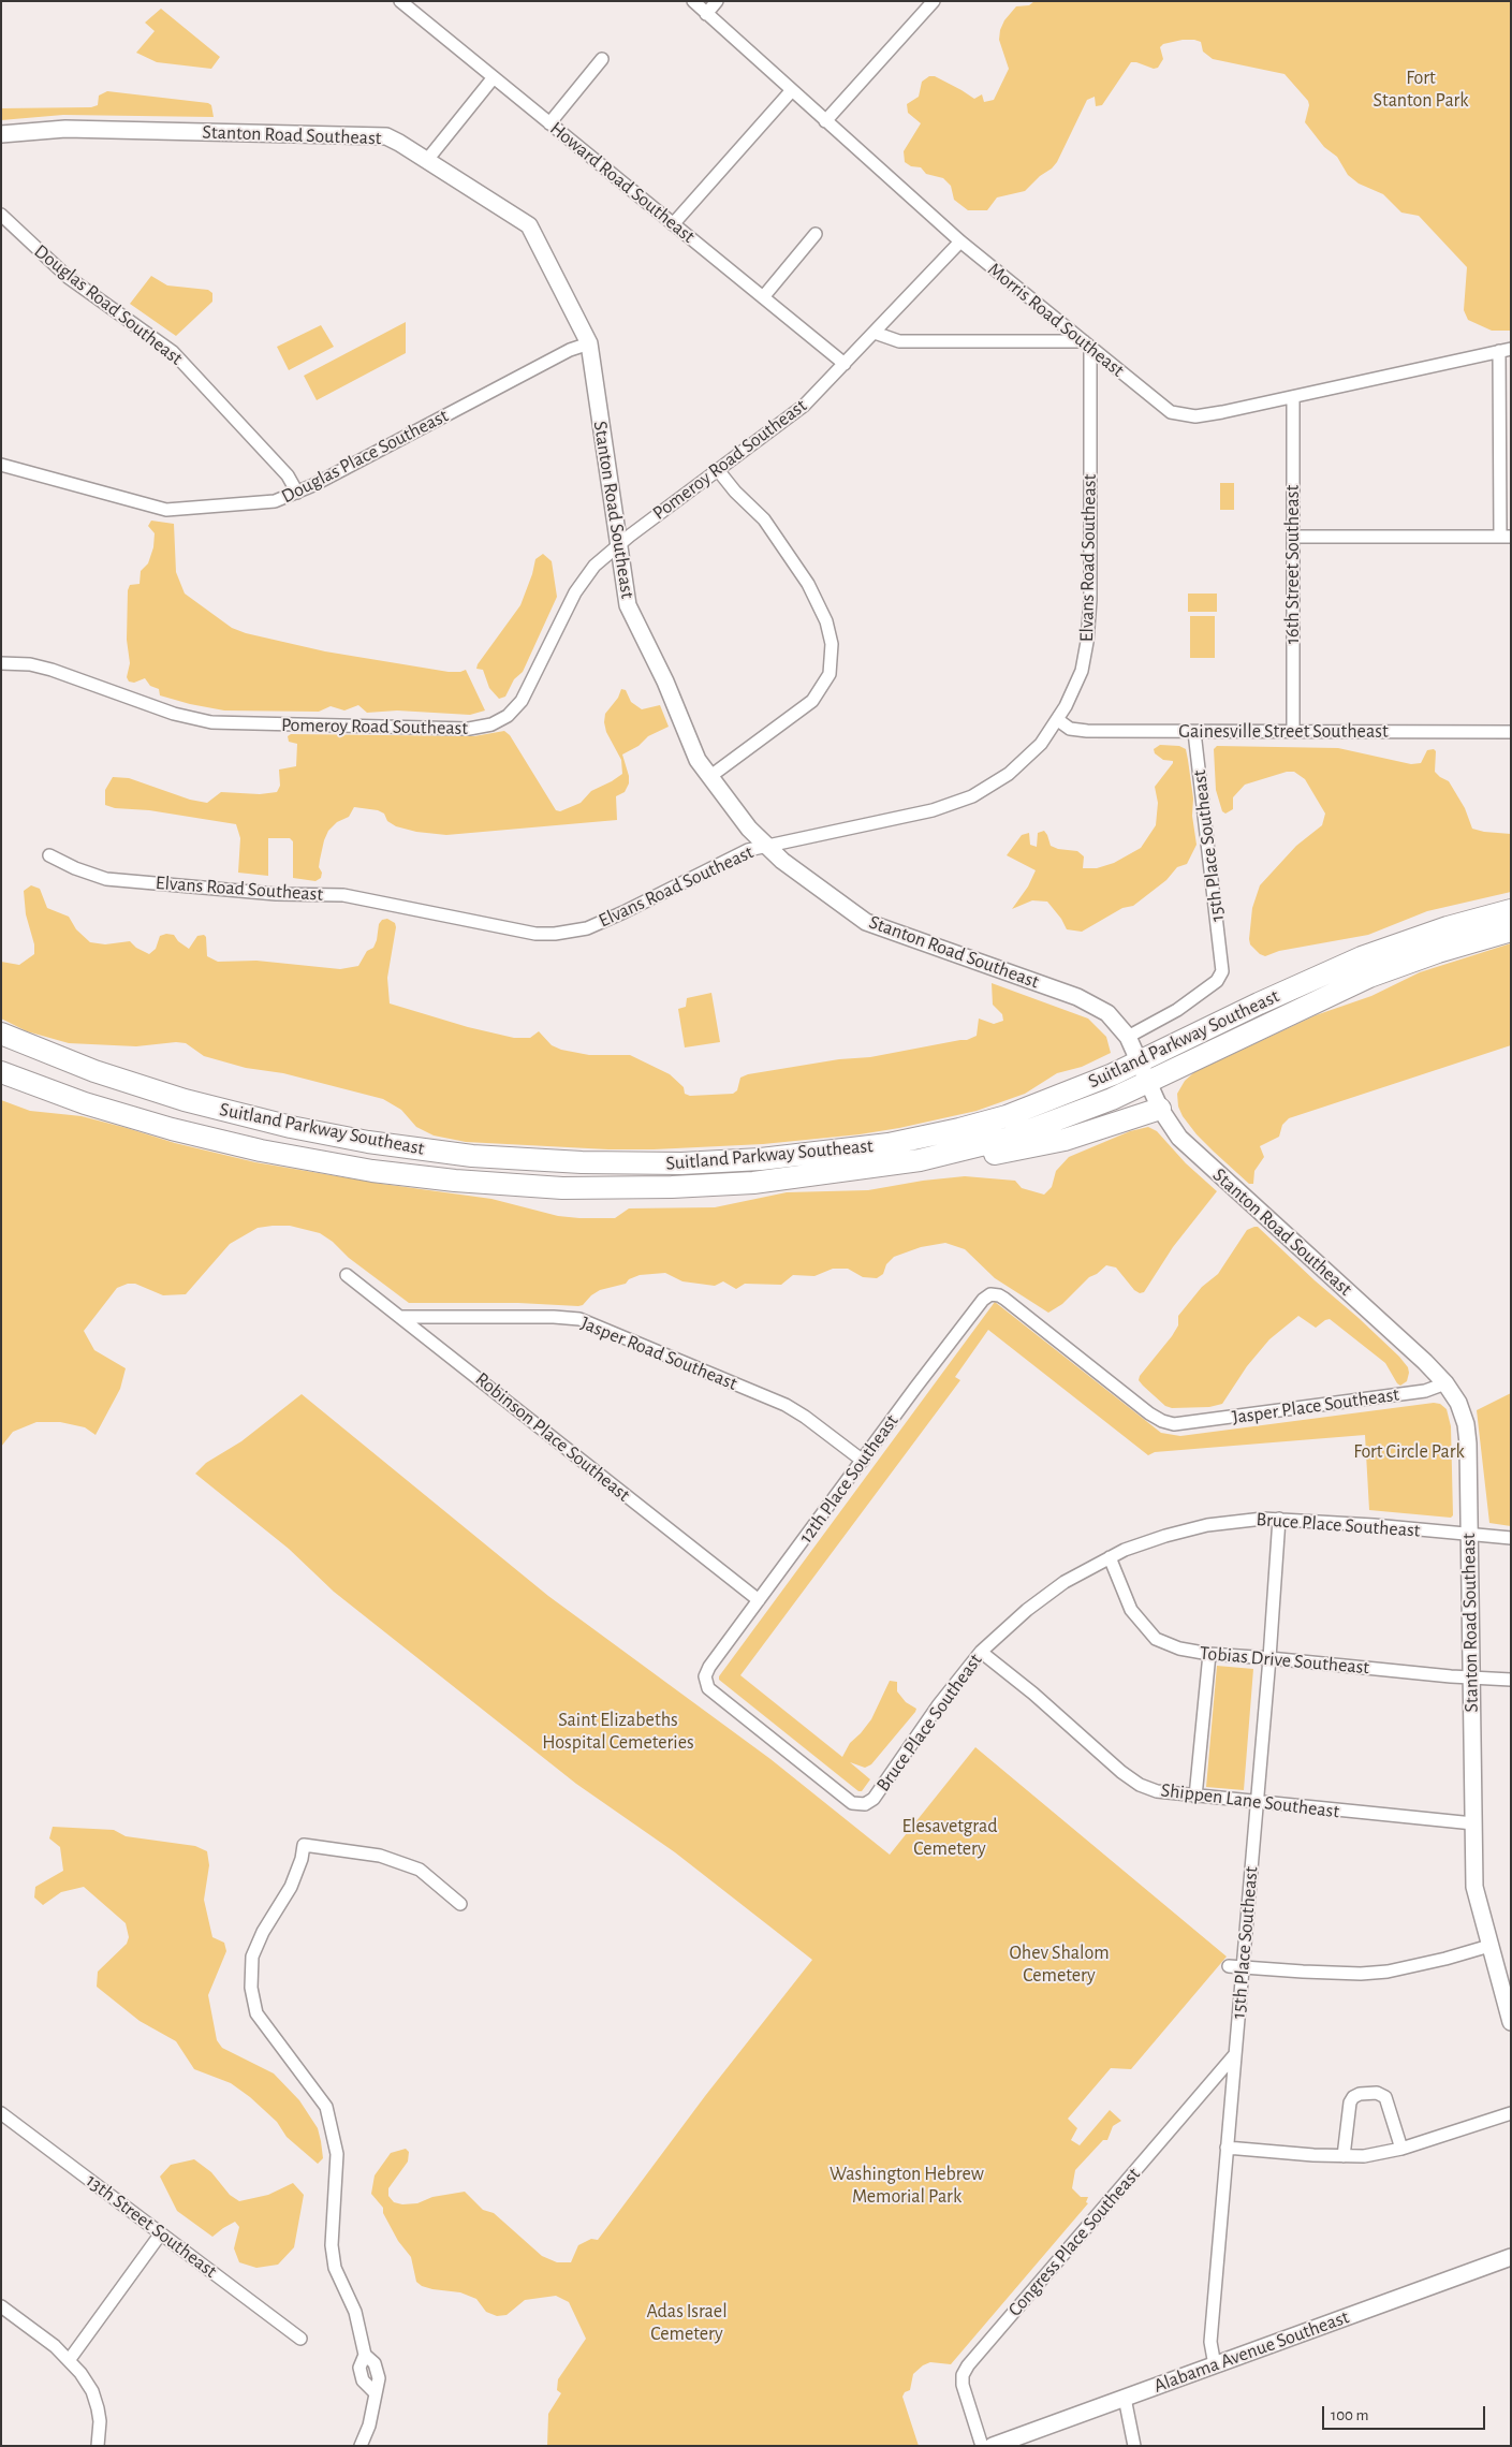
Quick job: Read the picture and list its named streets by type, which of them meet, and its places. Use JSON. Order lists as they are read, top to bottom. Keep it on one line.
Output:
{"streets":{"highway":["Suitland Parkway Southeast"],"street":["Stanton Road Southeast","Howard Road Southeast","Douglas Road Southeast","Morris Road Southeast","Douglas Place Southeast","Pomeroy Road Southeast","Elvans Road Southeast","16th Street Southeast","Gainesville Street Southeast","15th Place Southeast","Jasper Road Southeast","Jasper Place Southeast","Robinson Place Southeast","12th Place Southeast","Bruce Place Southeast","Tobias Drive Southeast","Shippen Lane Southeast","13th Street Southeast","Congress Place Southeast","Alabama Avenue Southeast"]},"crossings":[["Stanton Road Southeast","Douglas Place Southeast"],["Stanton Road Southeast","Pomeroy Road Southeast"],["Stanton Road Southeast","Elvans Road Southeast"],["Stanton Road Southeast","15th Place Southeast"],["Stanton Road Southeast","Suitland Parkway Southeast"],["Stanton Road Southeast","Jasper Place Southeast"],["Stanton Road Southeast","Bruce Place Southeast"],["Stanton Road Southeast","Tobias Drive Southeast"],["Stanton Road Southeast","Shippen Lane Southeast"],["Howard Road Southeast","Pomeroy Road Southeast"],["Douglas Road Southeast","Douglas Place Southeast"],["Morris Road Southeast","Pomeroy Road Southeast"],["Morris Road Southeast","Elvans Road Southeast"],["Morris Road Southeast","16th Street Southeast"],["Elvans Road Southeast","Gainesville Street Southeast"],["16th Street Southeast","Gainesville Street Southeast"],["Gainesville Street Southeast","15th Place Southeast"],["15th Place Southeast","Bruce Place Southeast"],["15th Place Southeast","Tobias Drive Southeast"],["15th Place Southeast","Shippen Lane Southeast"],["15th Place Southeast","Congress Place Southeast"],["15th Place Southeast","Alabama Avenue Southeast"],["Jasper Road Southeast","Robinson Place Southeast"],["Jasper Road Southeast","12th Place Southeast"],["Jasper Place Southeast","12th Place Southeast"],["Robinson Place Southeast","12th Place Southeast"],["12th Place Southeast","Bruce Place Southeast"],["Bruce Place Southeast","Tobias Drive Southeast"],["Bruce Place Southeast","Shippen Lane Southeast"]],"parks":["Fort Stanton Park","Fort Circle Park","Saint Elizabeths Hospital Cemeteries","Elesavetgrad Cemetery","Ohev Shalom Cemetery","Washington Hebrew Memorial Park","Adas Israel Cemetery"],"scale_bar":"100 m"}
